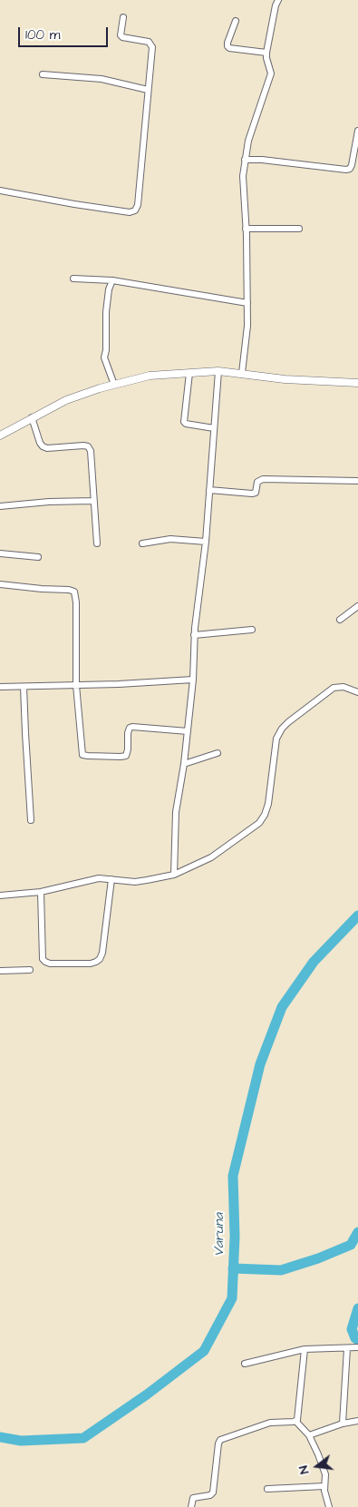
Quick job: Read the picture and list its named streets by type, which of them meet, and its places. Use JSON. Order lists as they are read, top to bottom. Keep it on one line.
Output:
{"water":["Varuna"],"scale_bar":"100 m","north":"left"}
